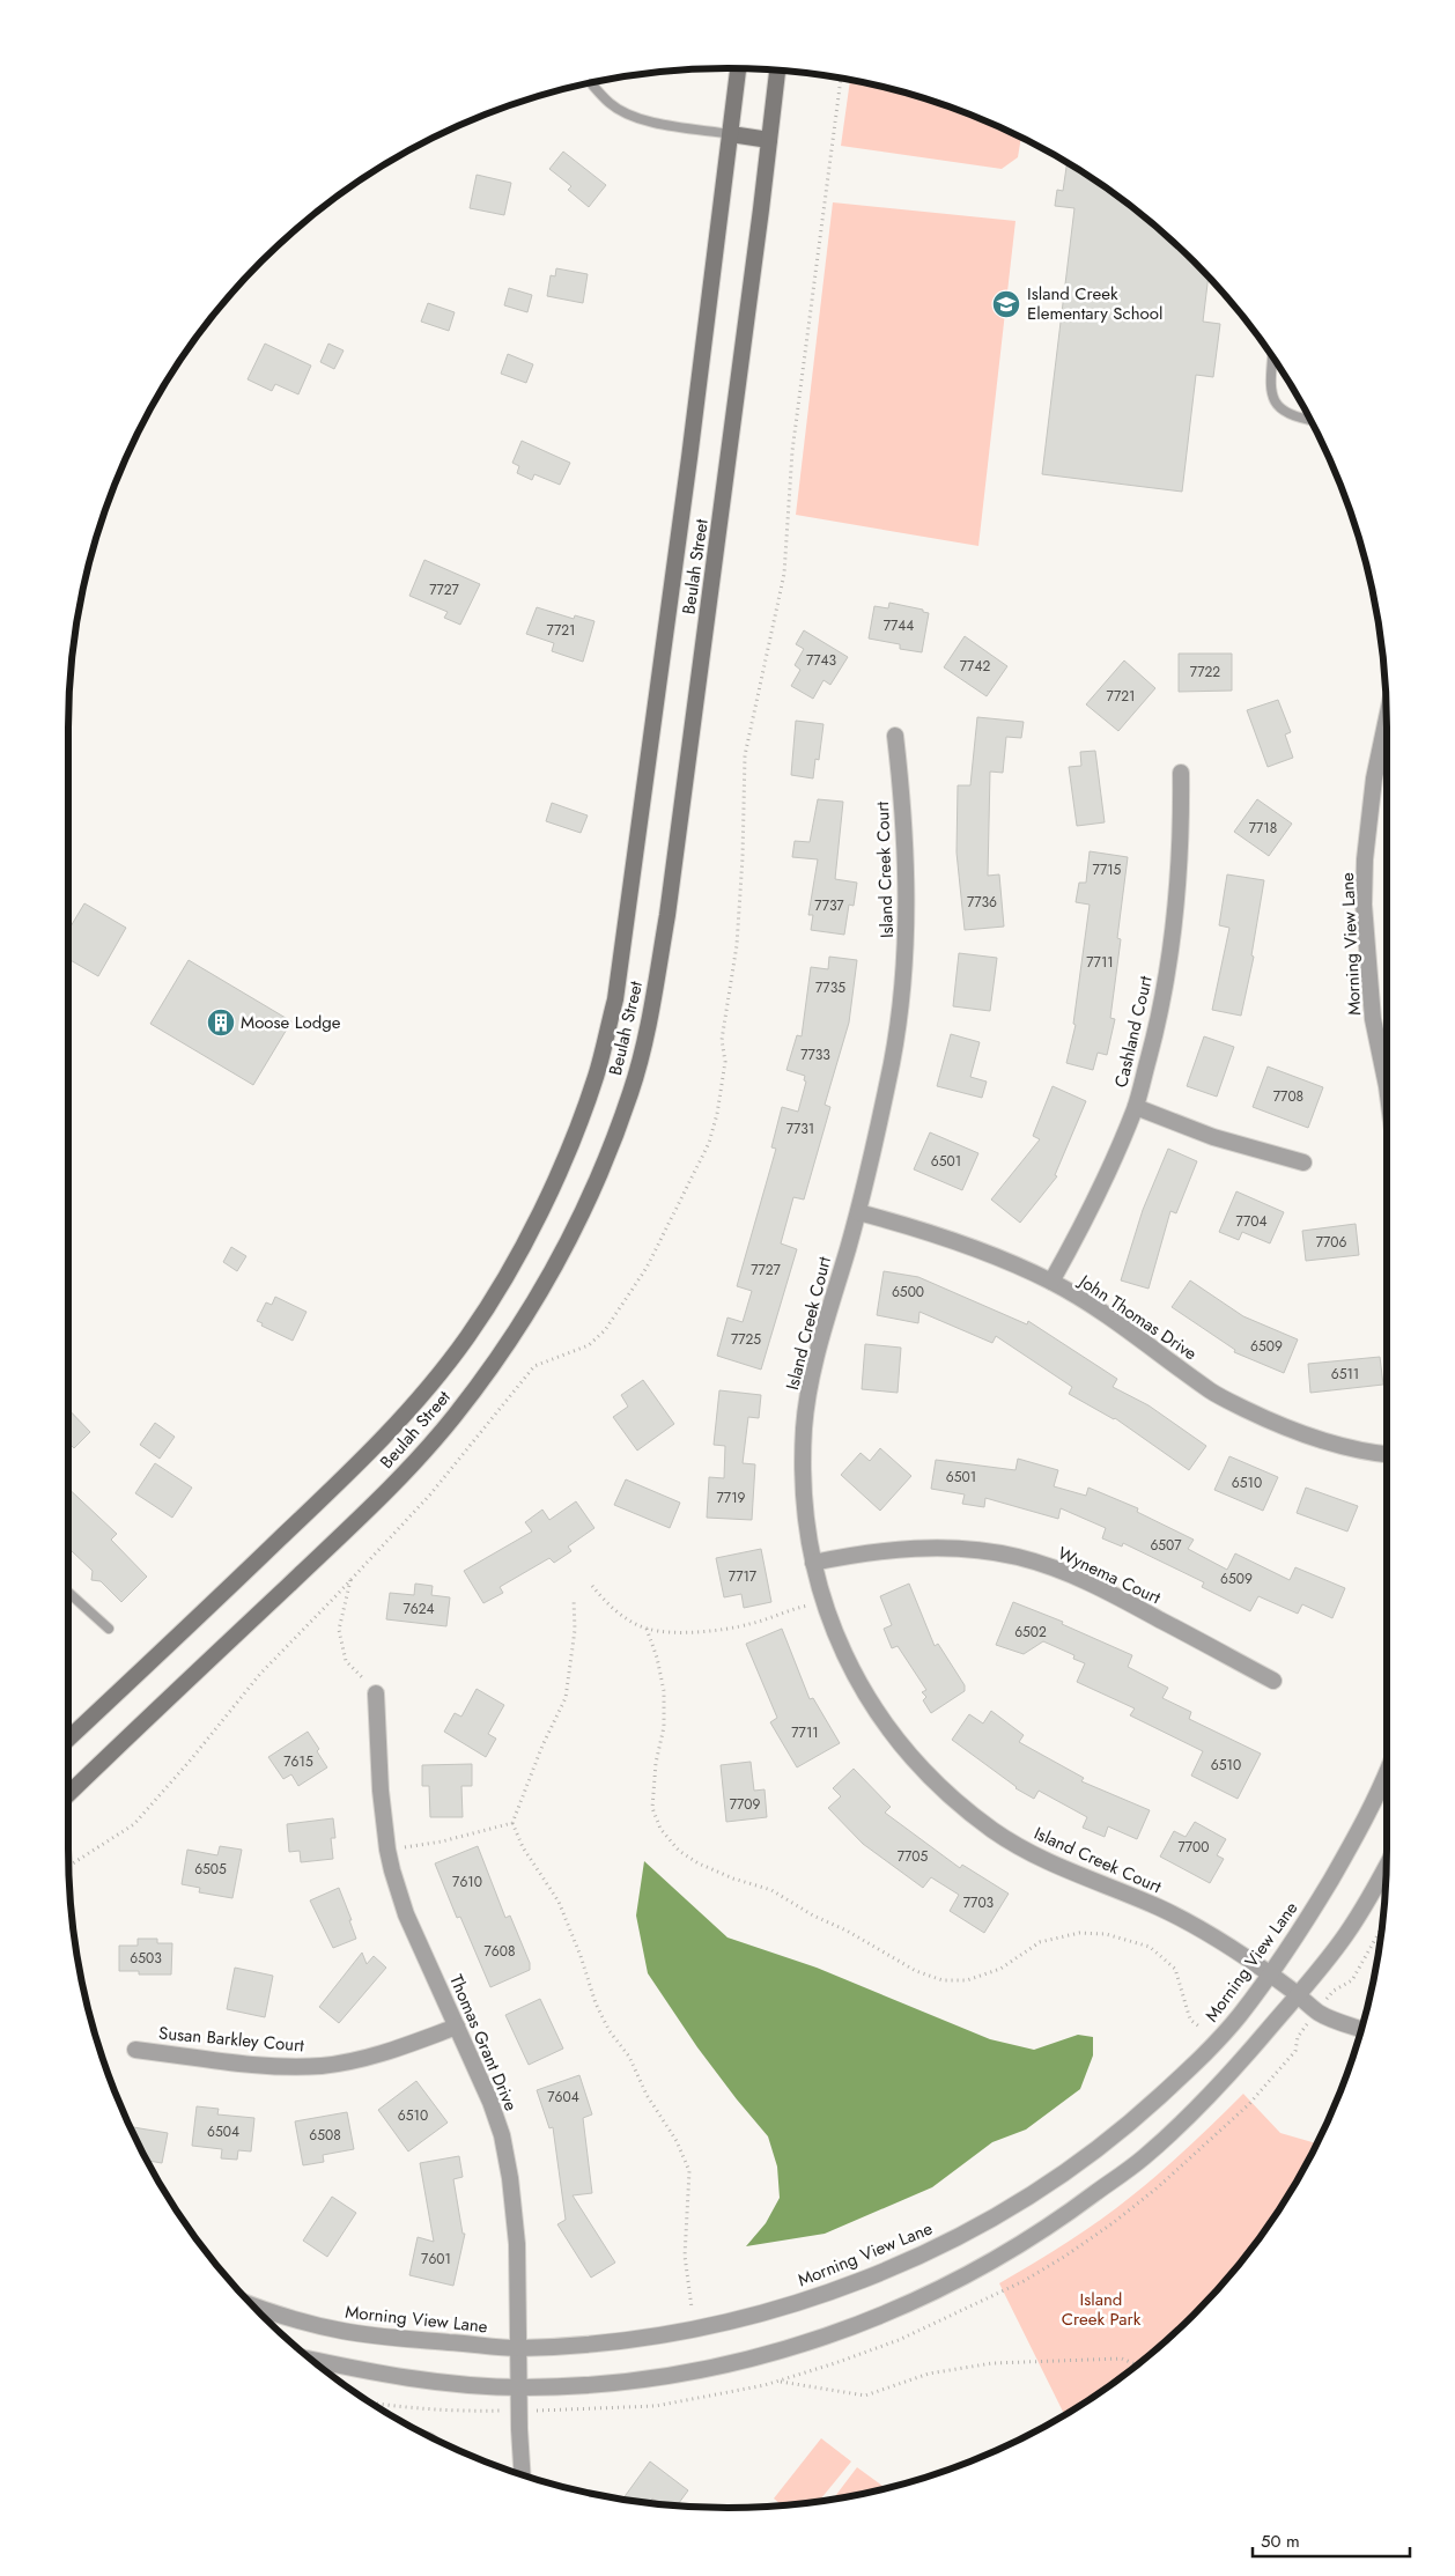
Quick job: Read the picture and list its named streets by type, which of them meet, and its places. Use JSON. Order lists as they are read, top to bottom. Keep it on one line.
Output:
{"streets":{"main road":["Beulah Street"],"street":["Island Creek Court","Morning View Lane","Cashland Court","John Thomas Drive","Wynema Court","Susan Barkley Court","Thomas Grant Drive"]},"crossings":[["Island Creek Court","Morning View Lane"],["Island Creek Court","John Thomas Drive"],["Island Creek Court","Wynema Court"],["Morning View Lane","Thomas Grant Drive"],["Cashland Court","John Thomas Drive"],["Susan Barkley Court","Thomas Grant Drive"]],"parks":["Island Creek Park"],"places":{"school or university":["Island Creek Elementary School"],"building":["Moose Lodge"]},"house_numbers":["7727","7744","7721","7743","7742","7722","7721","7718","7715","7736","7737","7711","7735","7733","7708","7731","6501","7704","7706","7727","6500","7725","6509","6511","6501","6510","7719","6507","7717","6509","7624","6502","7711","7615","6510","7709","7700","7705","6505","7610","7703","7608","6503","7604","6510","6504","6508","7601"],"scale_bar":"50 m"}
